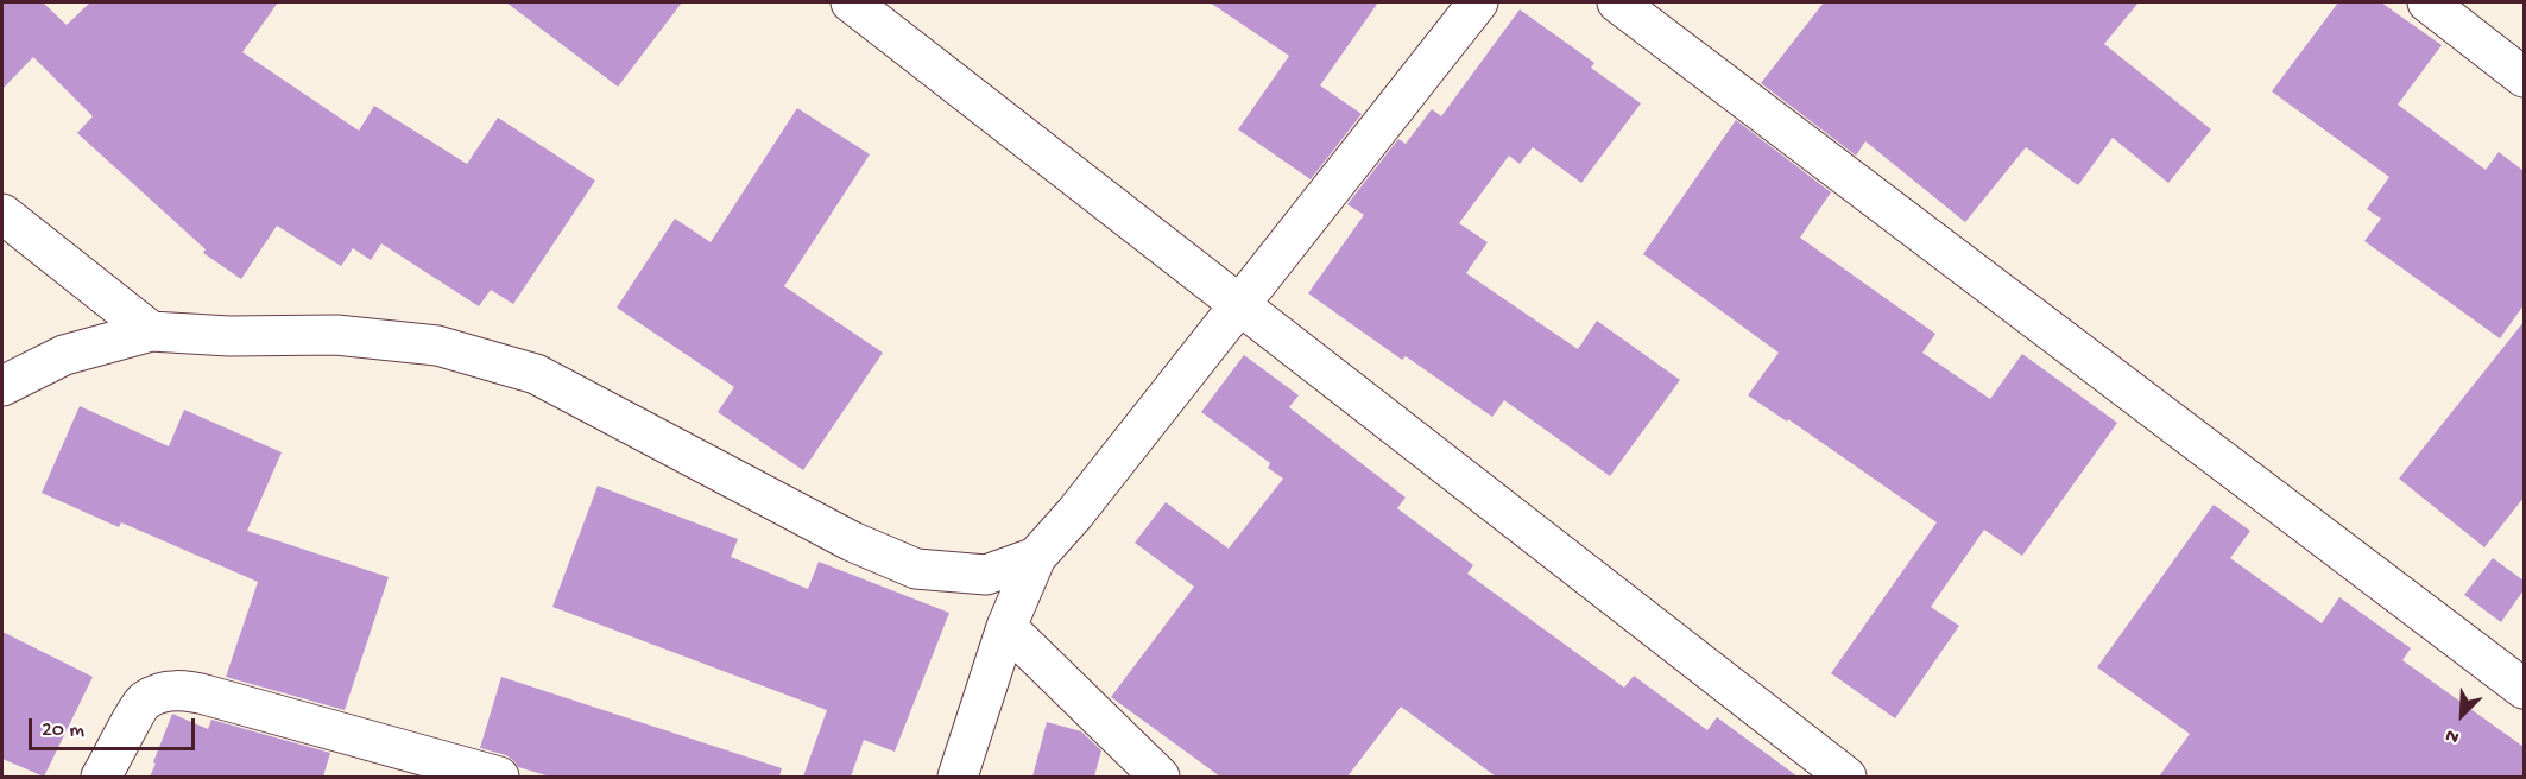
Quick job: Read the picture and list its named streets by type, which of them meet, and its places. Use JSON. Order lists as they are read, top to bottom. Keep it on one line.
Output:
{"scale_bar":"20 m","north":"bottom left"}
